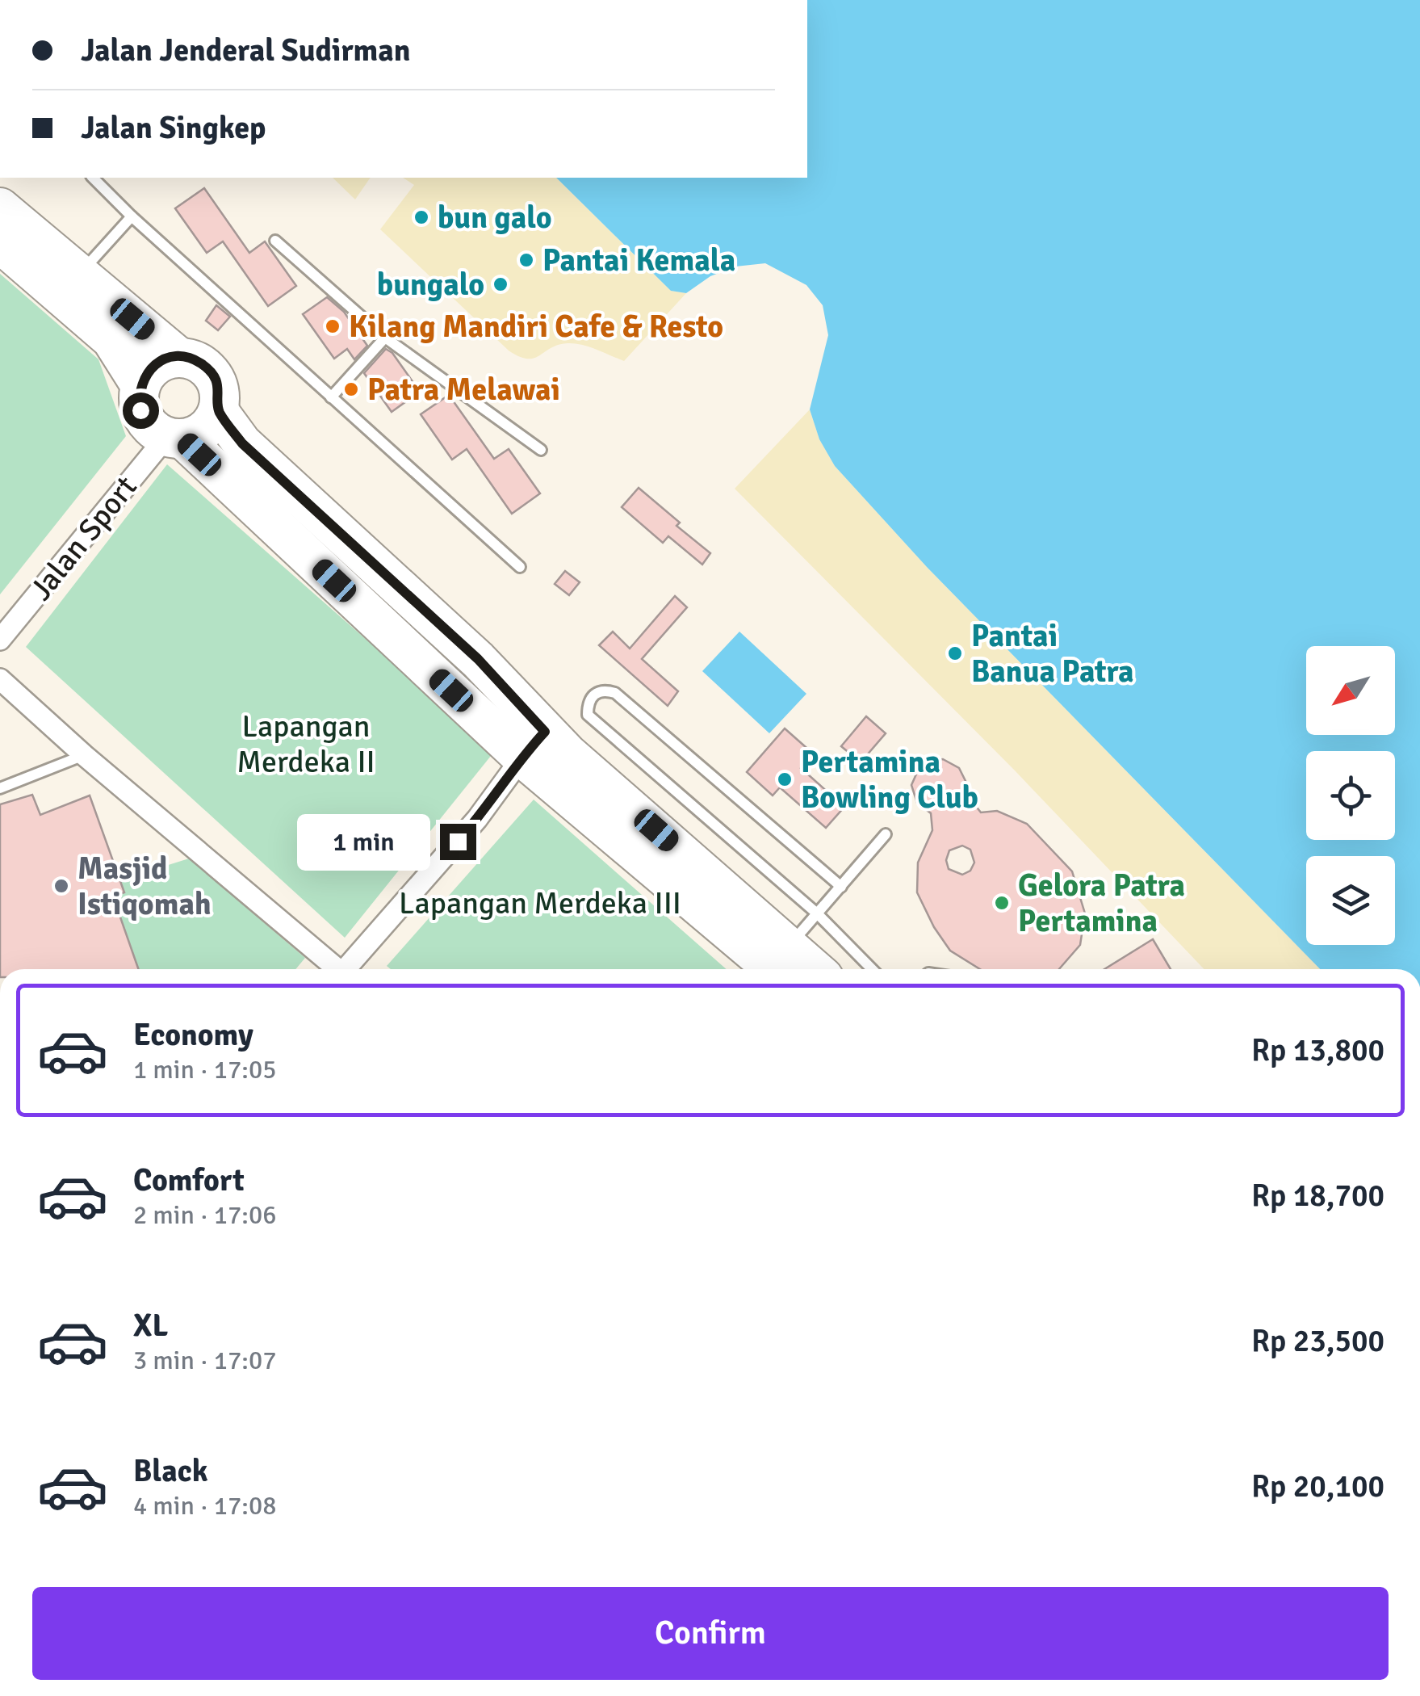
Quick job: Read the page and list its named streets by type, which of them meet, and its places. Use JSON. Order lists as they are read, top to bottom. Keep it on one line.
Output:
{"streets":{"street":["Jalan Sport"]},"parks":["Lapangan Merdeka II","Lapangan Merdeka III"],"places":["bun galo","Pantai Kemala","bungalo","Kilang Mandiri Cafe & Resto","Patra Melawai","Pantai Banua Patra","Pertamina Bowling Club","Masjid Istiqomah","Gelora Patra Pertamina"],"north":"bottom left","page":{"banner":["Jalan Jenderal Sudirman","Jalan Singkep"],"bubble":"1 min","list":[{"name":"Economy","note":"1 min · 17:05","value":"Rp 13,800"},{"name":"Comfort","note":"2 min · 17:06","value":"Rp 18,700"},{"name":"XL","note":"3 min · 17:07","value":"Rp 23,500"},{"name":"Black","note":"4 min · 17:08","value":"Rp 20,100"}],"buttons":"Confirm"}}
